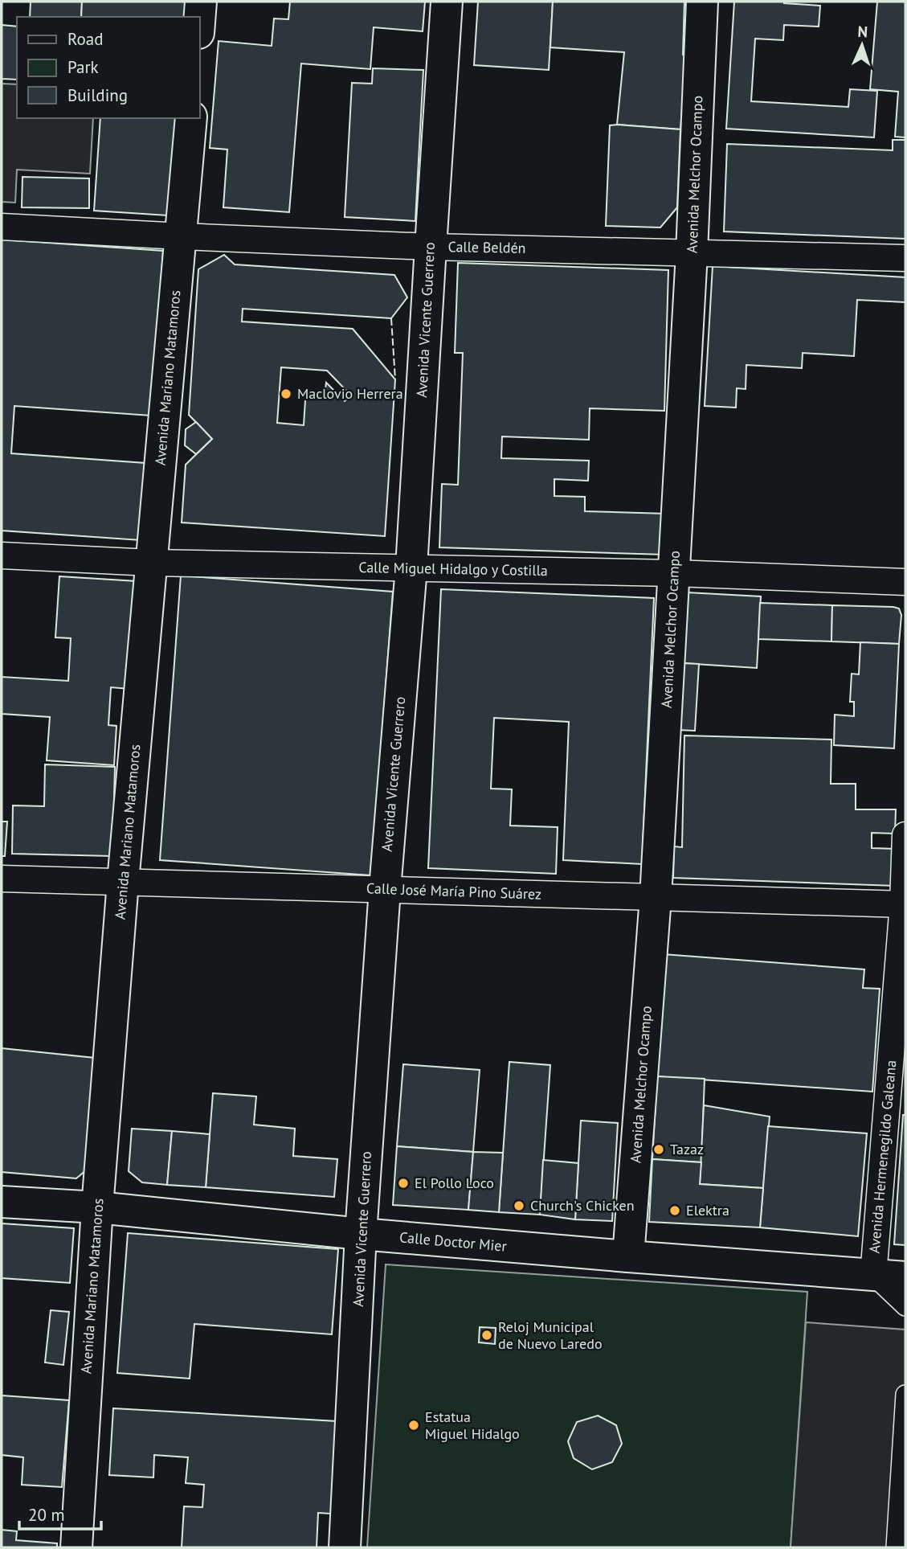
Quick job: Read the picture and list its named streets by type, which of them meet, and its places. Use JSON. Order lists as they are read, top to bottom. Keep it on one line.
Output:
{"streets":{"main road":["Avenida Melchor Ocampo","Avenida Vicente Guerrero","Avenida Mariano Matamoros","Calle Doctor Mier"],"street":["Calle Beldén","Calle Miguel Hidalgo y Costilla","Calle José María Pino Suárez","Avenida Hermenegildo Galeana"]},"crossings":[["Avenida Melchor Ocampo","Calle Beldén"],["Avenida Melchor Ocampo","Calle Miguel Hidalgo y Costilla"],["Avenida Melchor Ocampo","Calle José María Pino Suárez"],["Avenida Melchor Ocampo","Calle Doctor Mier"],["Calle Beldén","Avenida Vicente Guerrero"],["Calle Beldén","Avenida Mariano Matamoros"],["Avenida Vicente Guerrero","Calle Miguel Hidalgo y Costilla"],["Avenida Vicente Guerrero","Calle José María Pino Suárez"],["Avenida Vicente Guerrero","Calle Doctor Mier"],["Avenida Mariano Matamoros","Calle Miguel Hidalgo y Costilla"],["Avenida Mariano Matamoros","Calle José María Pino Suárez"],["Avenida Mariano Matamoros","Calle Doctor Mier"],["Calle José María Pino Suárez","Avenida Hermenegildo Galeana"],["Avenida Hermenegildo Galeana","Calle Doctor Mier"]],"places":["Maclovio Herrera","Tazaz","El Pollo Loco","Church's Chicken","Elektra","Reloj Municipal de Nuevo Laredo","Estatua Miguel Hidalgo"],"legend":["Road","Park","Building"],"scale_bar":"20 m","north":"top"}
